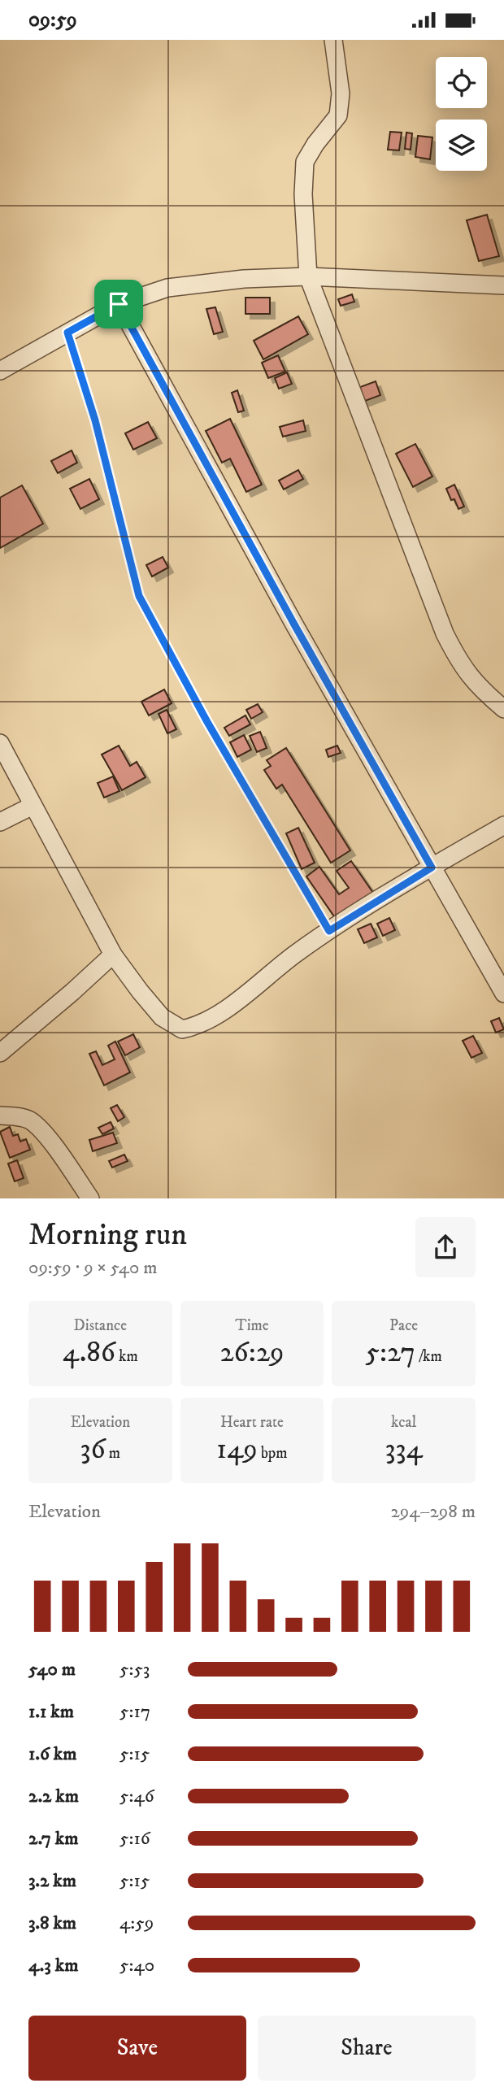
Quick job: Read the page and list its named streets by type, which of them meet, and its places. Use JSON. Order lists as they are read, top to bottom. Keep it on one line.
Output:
{"page":{"status":"09:59","heading":["Morning run","09:59 · 9 × 540 m"],"stats":[["Distance","4.86 km"],["Time","26:29"],["Pace","5:27 /km"],["Elevation","36 m"],["Heart rate","149 bpm"],["kcal","334"]],"chart":["Elevation","294–298 m"],"list":[{"name":"540 m","note":"5:53"},{"name":"1.1 km","note":"5:17"},{"name":"1.6 km","note":"5:15"},{"name":"2.2 km","note":"5:46"},{"name":"2.7 km","note":"5:16"},{"name":"3.2 km","note":"5:15"},{"name":"3.8 km","note":"4:59"},{"name":"4.3 km","note":"5:40"}],"buttons":["Save","Share"]}}
